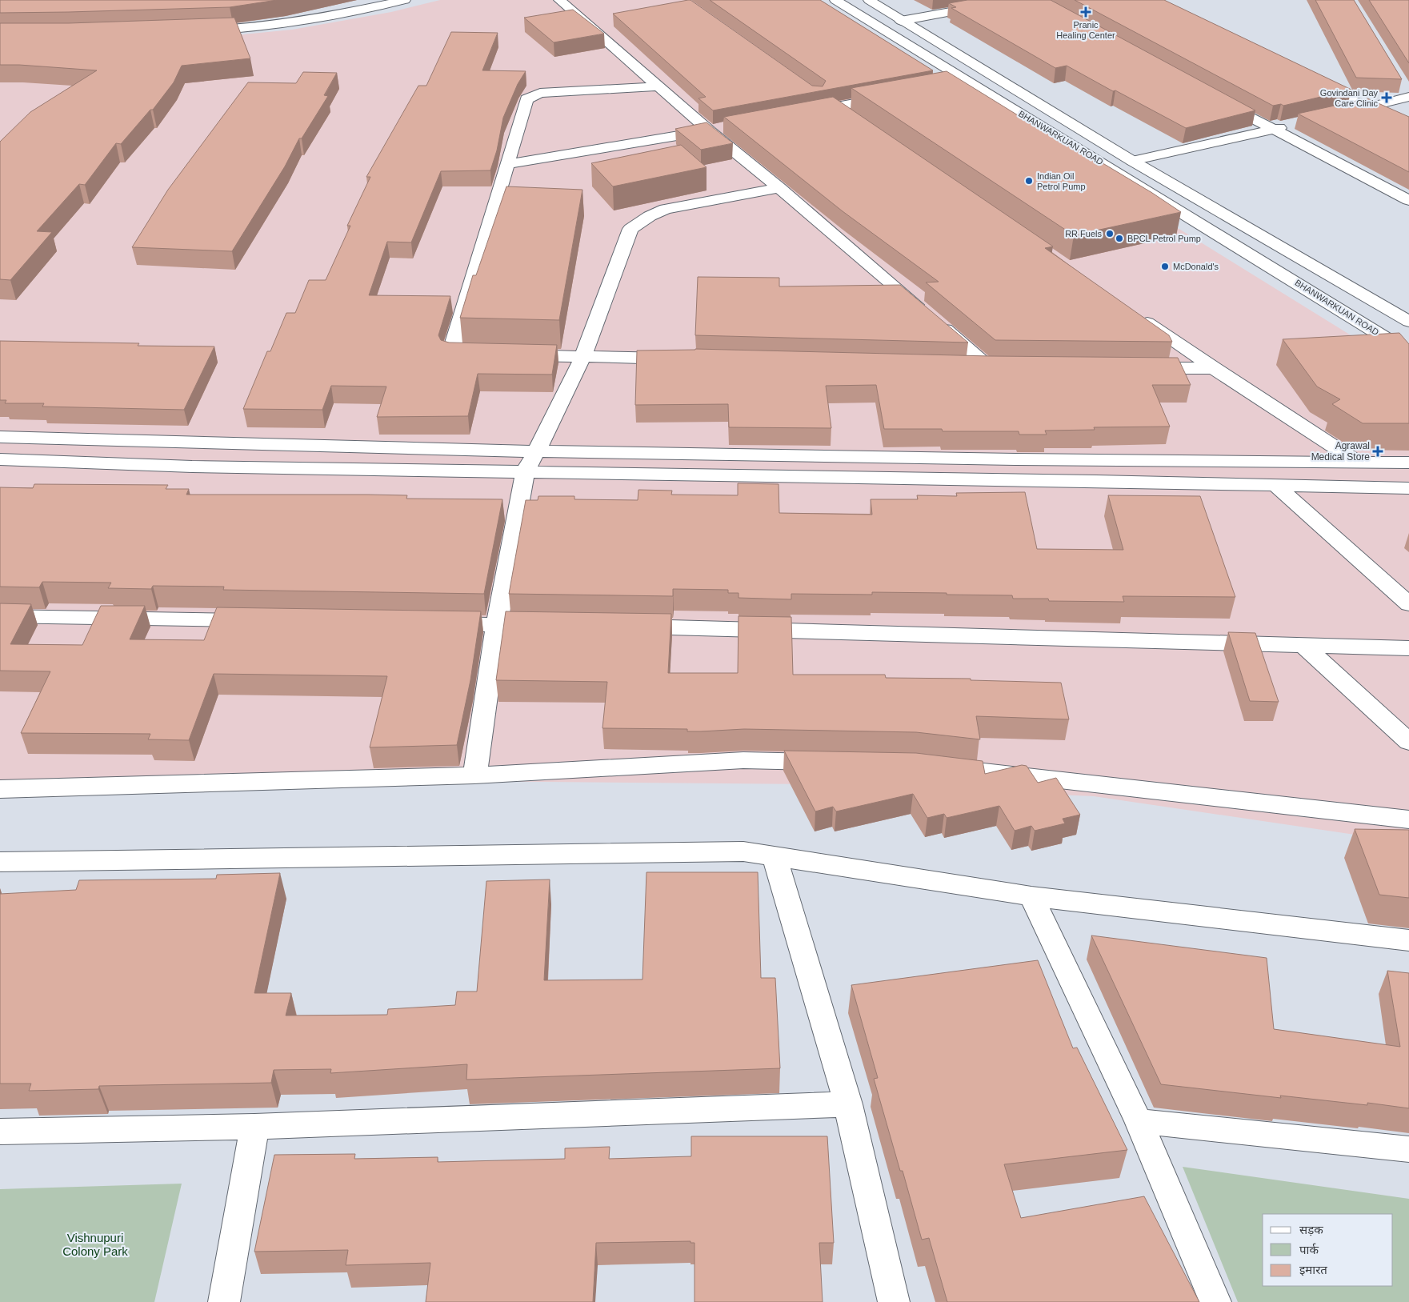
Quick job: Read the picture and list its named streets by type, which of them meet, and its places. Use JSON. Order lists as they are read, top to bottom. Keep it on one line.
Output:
{"streets":{"street":["BHANWARKUAN ROAD"]},"parks":["Vishnupuri Colony Park"],"places":{"health":["Pranic Healing Center","Govindani Day Care Clinic","Agrawal Medical Store"],"other":["Indian Oil Petrol Pump","RR Fuels","BPCL Petrol Pump","McDonald's"]},"legend":["सड़क","पार्क","इमारत"]}
